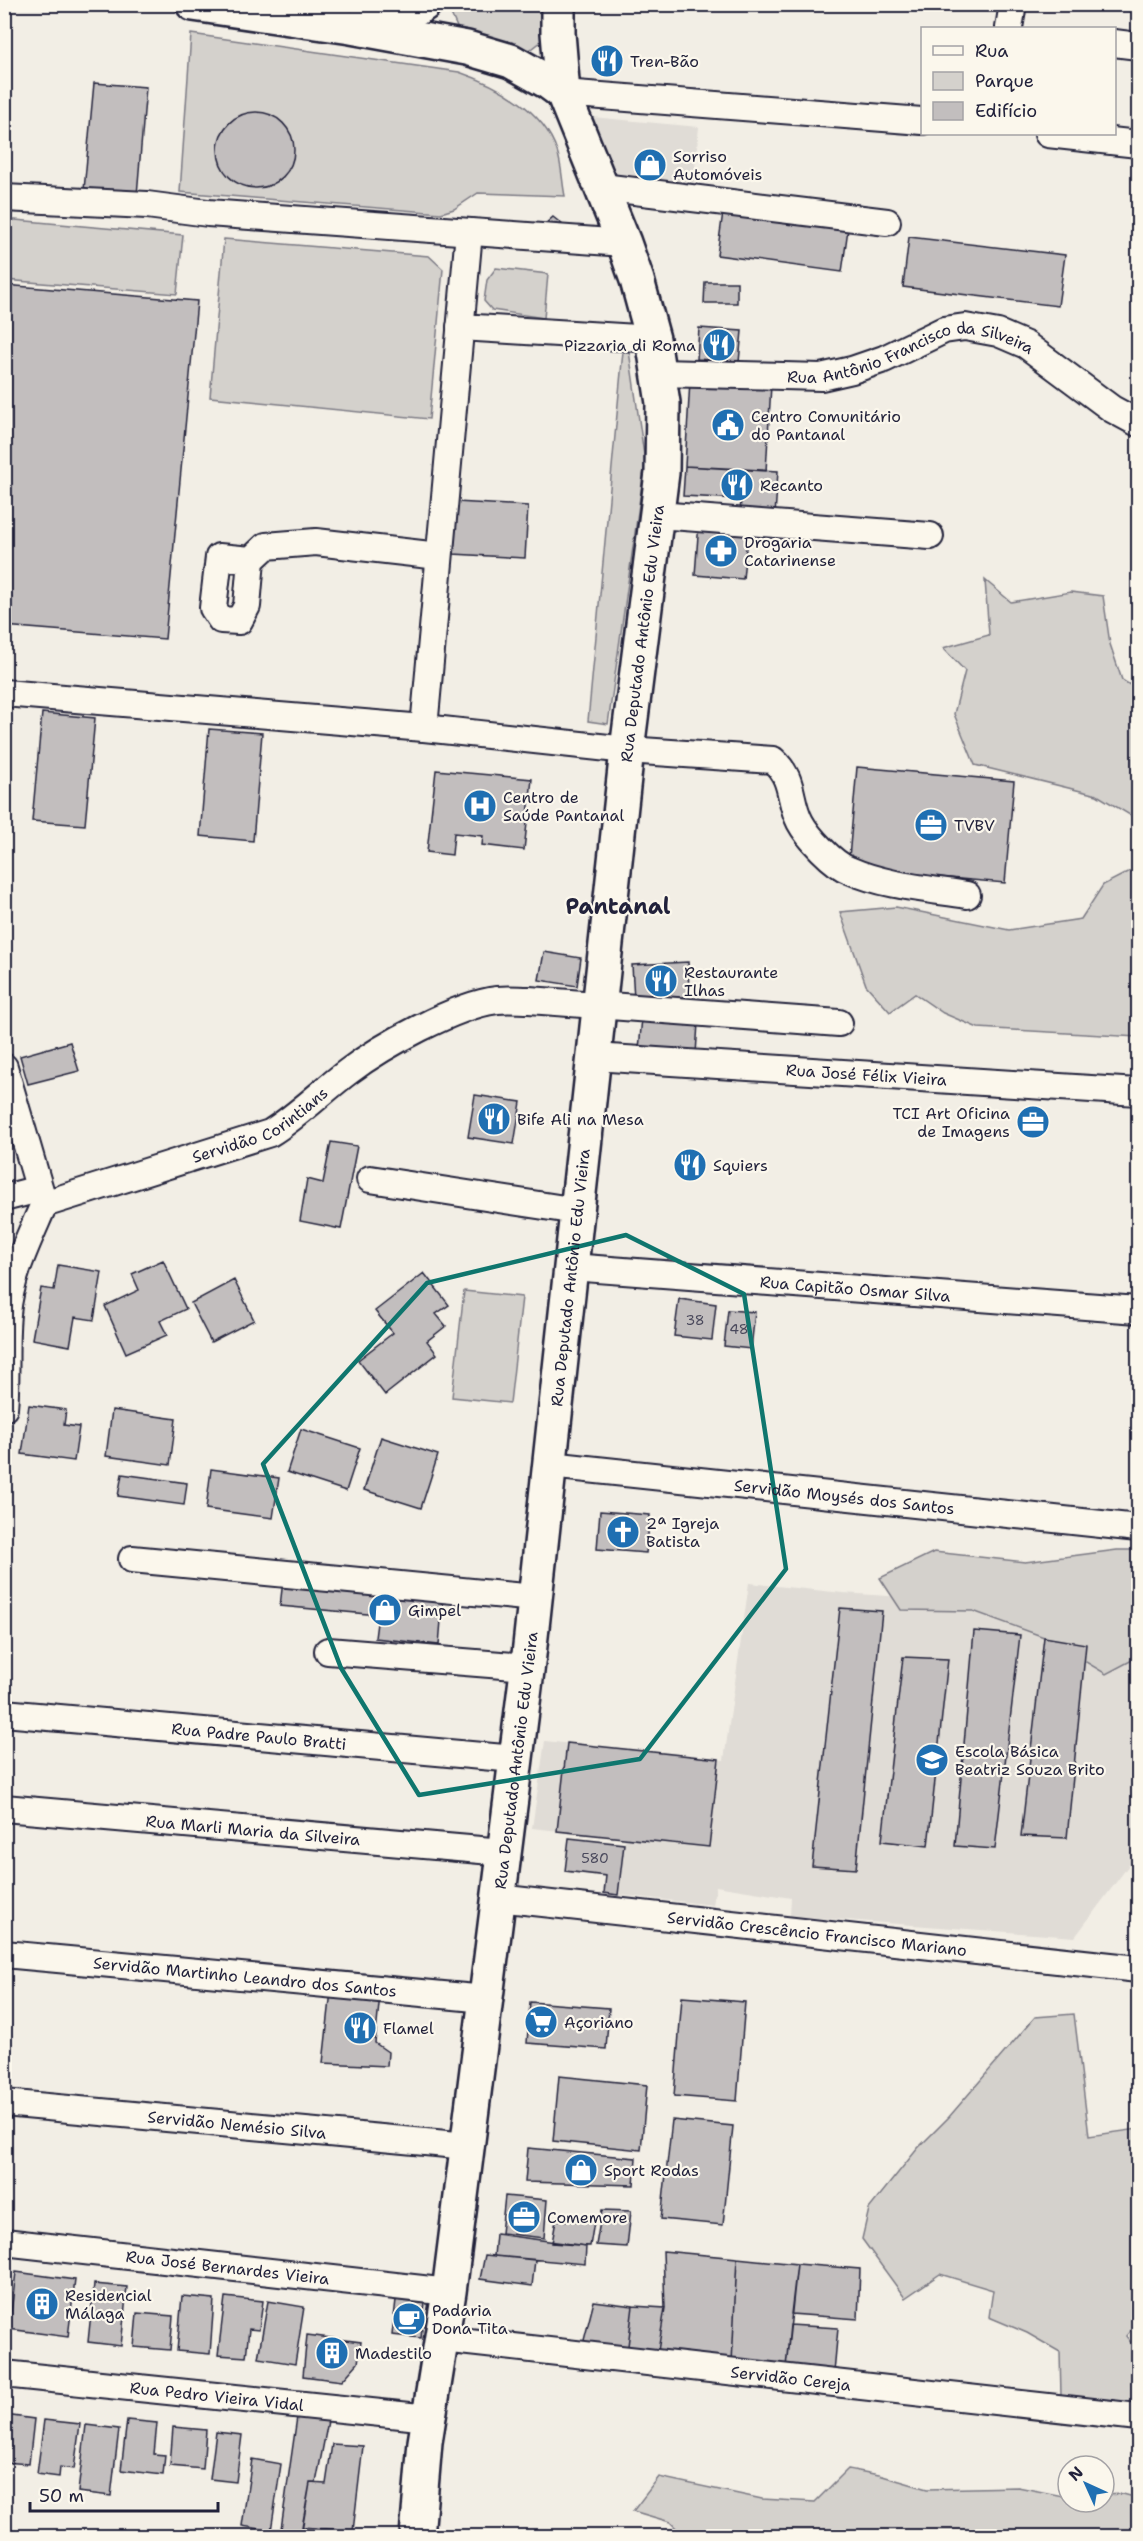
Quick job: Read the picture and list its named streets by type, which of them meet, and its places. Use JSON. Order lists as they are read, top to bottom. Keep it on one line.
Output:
{"streets":{"main road":["Rua Deputado Antônio Edu Vieira"],"street":["Rua Antônio Francisco da Silveira","Rua José Félix Vieira","Servidão Corintians","Rua Capitão Osmar Silva","Servidão Moysés dos Santos","Rua Padre Paulo Bratti","Rua Marli Maria da Silveira","Servidão Crescêncio Francisco Mariano","Servidão Martinho Leandro dos Santos","Servidão Nemésio Silva","Rua José Bernardes Vieira","Servidão Cereja","Rua Pedro Vieira Vidal"]},"crossings":[["Rua Antônio Francisco da Silveira","Rua Deputado Antônio Edu Vieira"],["Rua Deputado Antônio Edu Vieira","Rua José Félix Vieira"],["Rua Deputado Antônio Edu Vieira","Servidão Corintians"],["Rua Deputado Antônio Edu Vieira","Rua Capitão Osmar Silva"],["Rua Deputado Antônio Edu Vieira","Servidão Moysés dos Santos"],["Rua Deputado Antônio Edu Vieira","Rua Padre Paulo Bratti"],["Rua Deputado Antônio Edu Vieira","Rua Marli Maria da Silveira"],["Rua Deputado Antônio Edu Vieira","Servidão Crescêncio Francisco Mariano"],["Rua Deputado Antônio Edu Vieira","Servidão Martinho Leandro dos Santos"],["Rua Deputado Antônio Edu Vieira","Servidão Nemésio Silva"],["Rua Deputado Antônio Edu Vieira","Rua José Bernardes Vieira"],["Rua Deputado Antônio Edu Vieira","Servidão Cereja"],["Rua Deputado Antônio Edu Vieira","Rua Pedro Vieira Vidal"]],"districts":["Pantanal"],"places":{"restaurant":["Tren-Bão","Pizzaria di Roma","Recanto","Restaurante Ilhas","Bife Ali na Mesa","Squiers","Flamel"],"shop":["Sorriso Automóveis","Gimpel","Sport Rodas"],"public building":["Centro Comunitário do Pantanal"],"pharmacy":["Drogaria Catarinense"],"hospital":["Centro de Saúde Pantanal"],"office":["TVBV","TCI Art Oficina de Imagens","Comemore"],"church":["2ª Igreja Batista"],"school or university":["Escola Básica Beatriz Souza Brito"],"supermarket":["Açoriano"],"building":["Residencial Málaga","Madestilo"],"cafe":["Padaria Dona Tita"]},"house_numbers":["38","48","580"],"legend":["Rua","Parque","Edifício"],"scale_bar":"50 m","north":"top left"}
